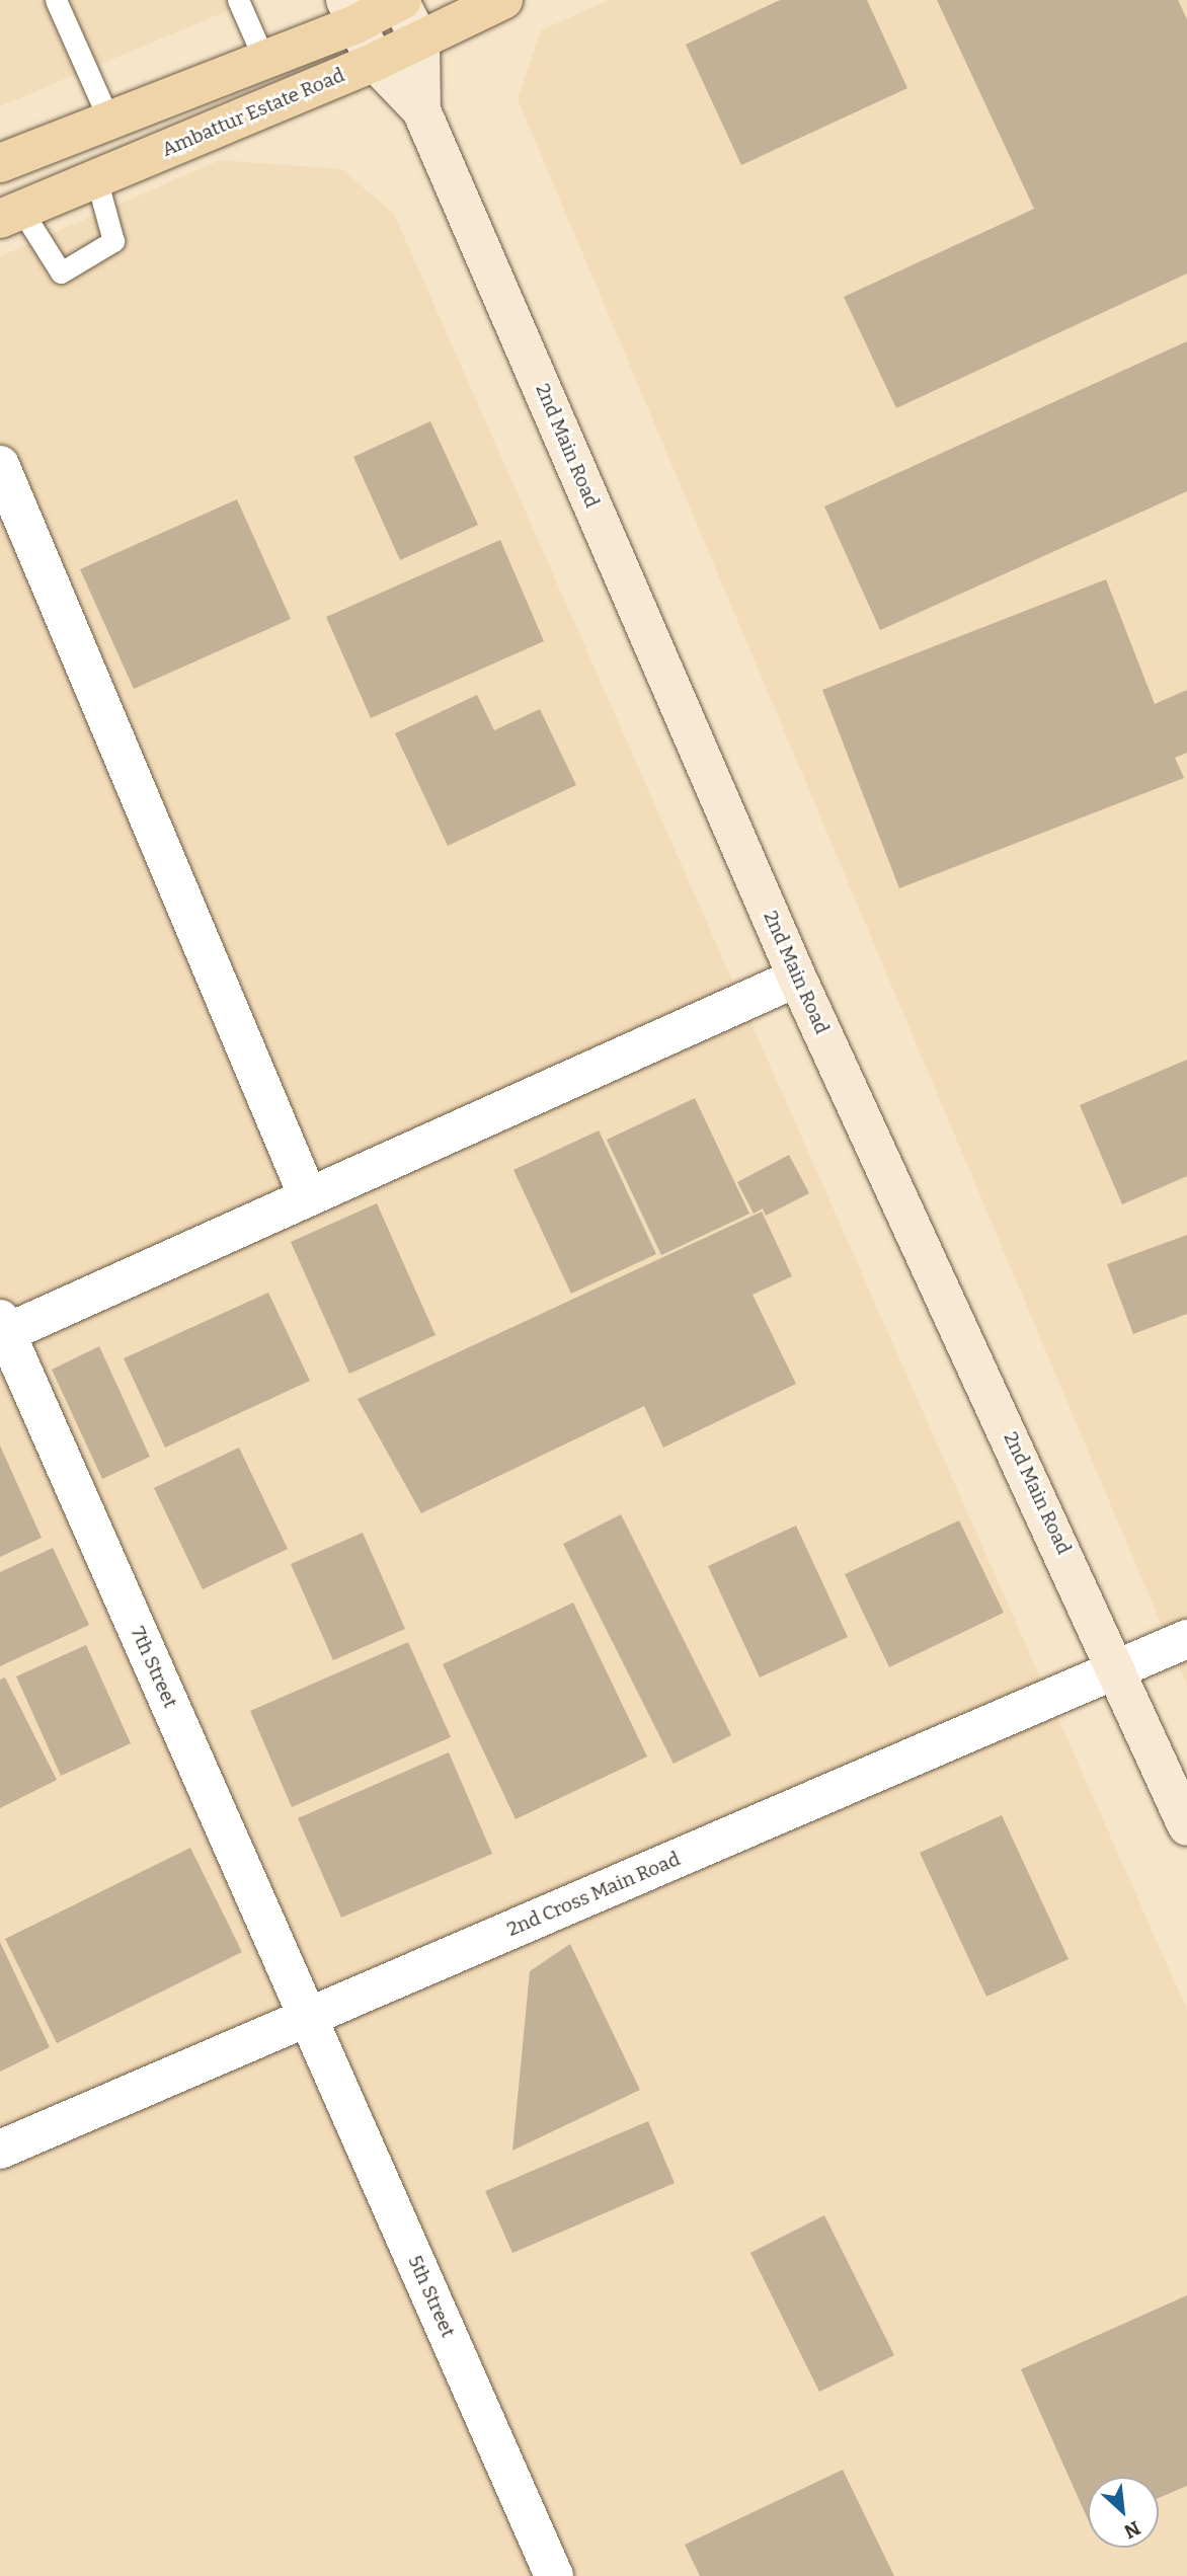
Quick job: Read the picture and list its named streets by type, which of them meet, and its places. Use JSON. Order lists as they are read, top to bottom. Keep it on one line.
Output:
{"streets":{"main road":["Ambattur Estate Road","2nd Main Road"],"street":["7th Street","2nd Cross Main Road","5th Street"]},"crossings":[["2nd Main Road","2nd Cross Main Road"],["7th Street","2nd Cross Main Road"],["7th Street","5th Street"],["2nd Cross Main Road","5th Street"]],"north":"bottom right"}
